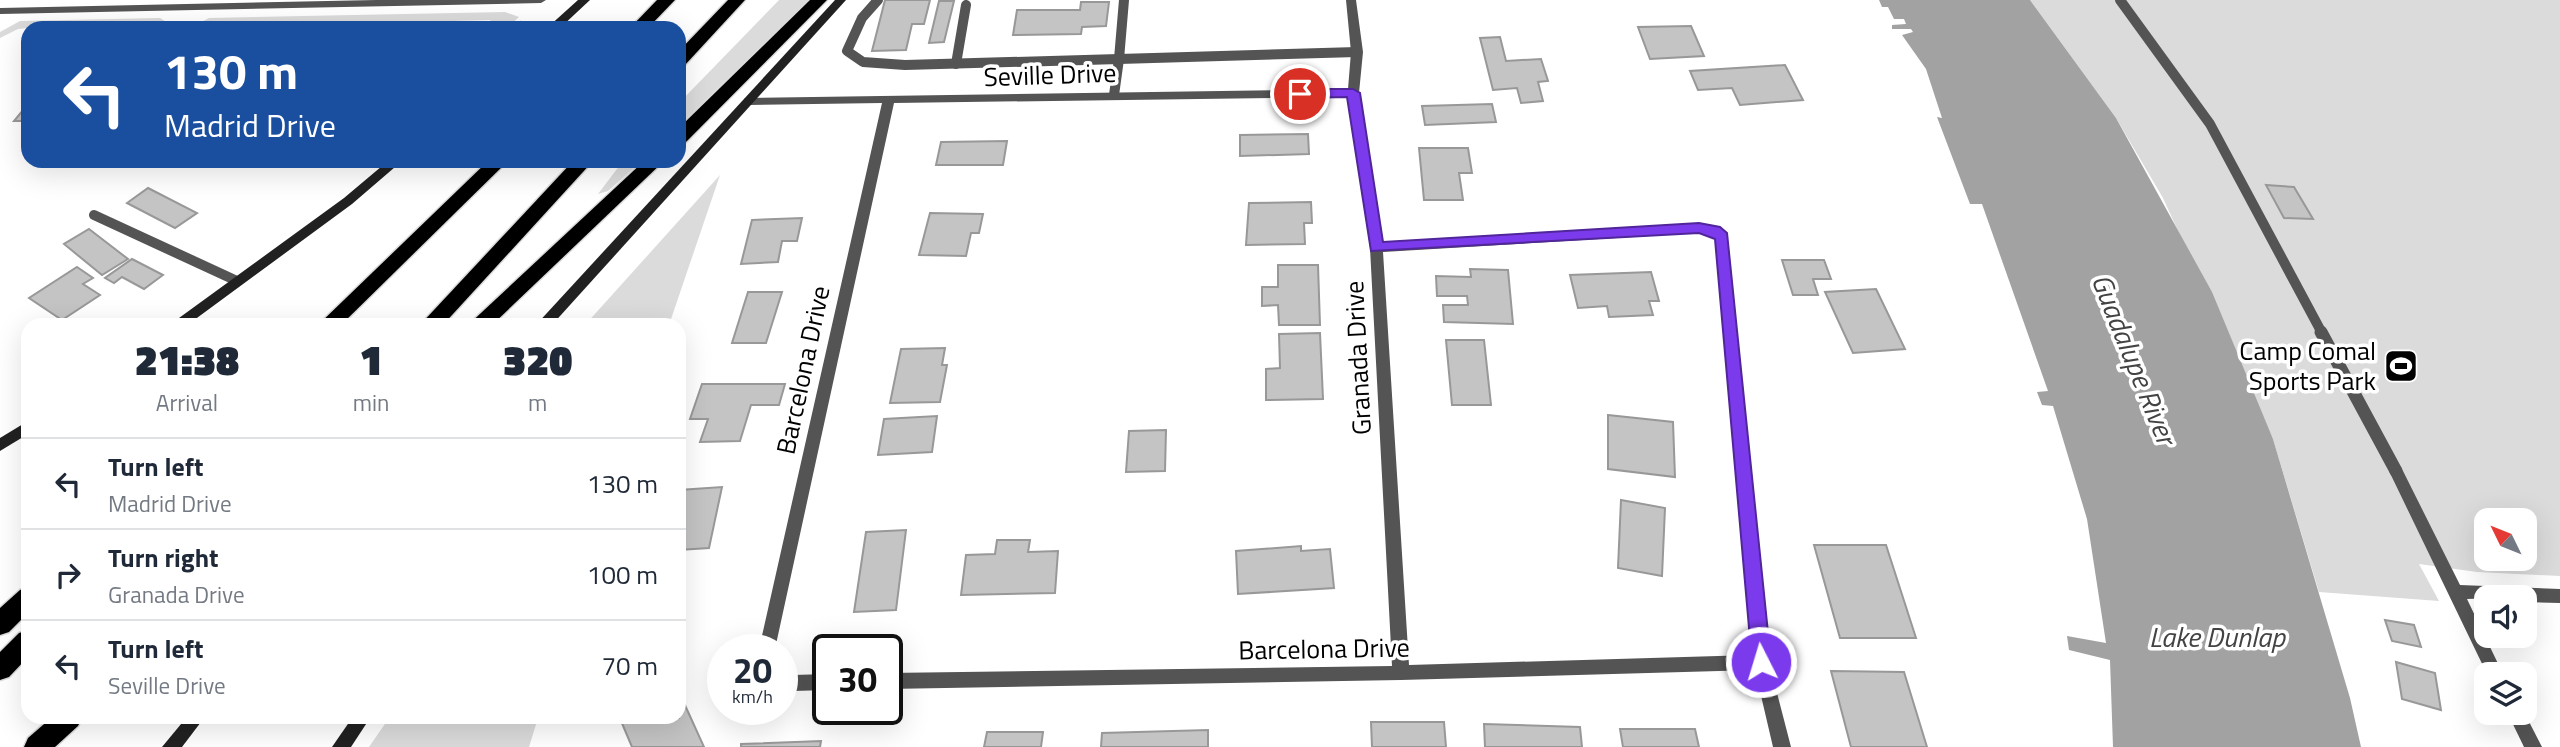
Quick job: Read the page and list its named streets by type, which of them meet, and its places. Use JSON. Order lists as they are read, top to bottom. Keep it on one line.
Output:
{"streets":{"street":["Seville Drive","Granada Drive","Barcelona Drive"]},"crossings":[["Seville Drive","Granada Drive"],["Seville Drive","Barcelona Drive"],["Granada Drive","Barcelona Drive"]],"water":["Guadalupe River","Lake Dunlap"],"places":{"sports":["Camp Comal Sports Park"]},"north":"top left","page":{"turn":["130 m","Madrid Drive"],"eta":["21:38","Arrival","1","min","320","m"],"list":[{"name":"Turn left","note":"Madrid Drive","value":"130 m"},{"name":"Turn right","note":"Granada Drive","value":"100 m"},{"name":"Turn left","note":"Seville Drive","value":"70 m"}],"speed":"20 km/h","limit":"30"}}
